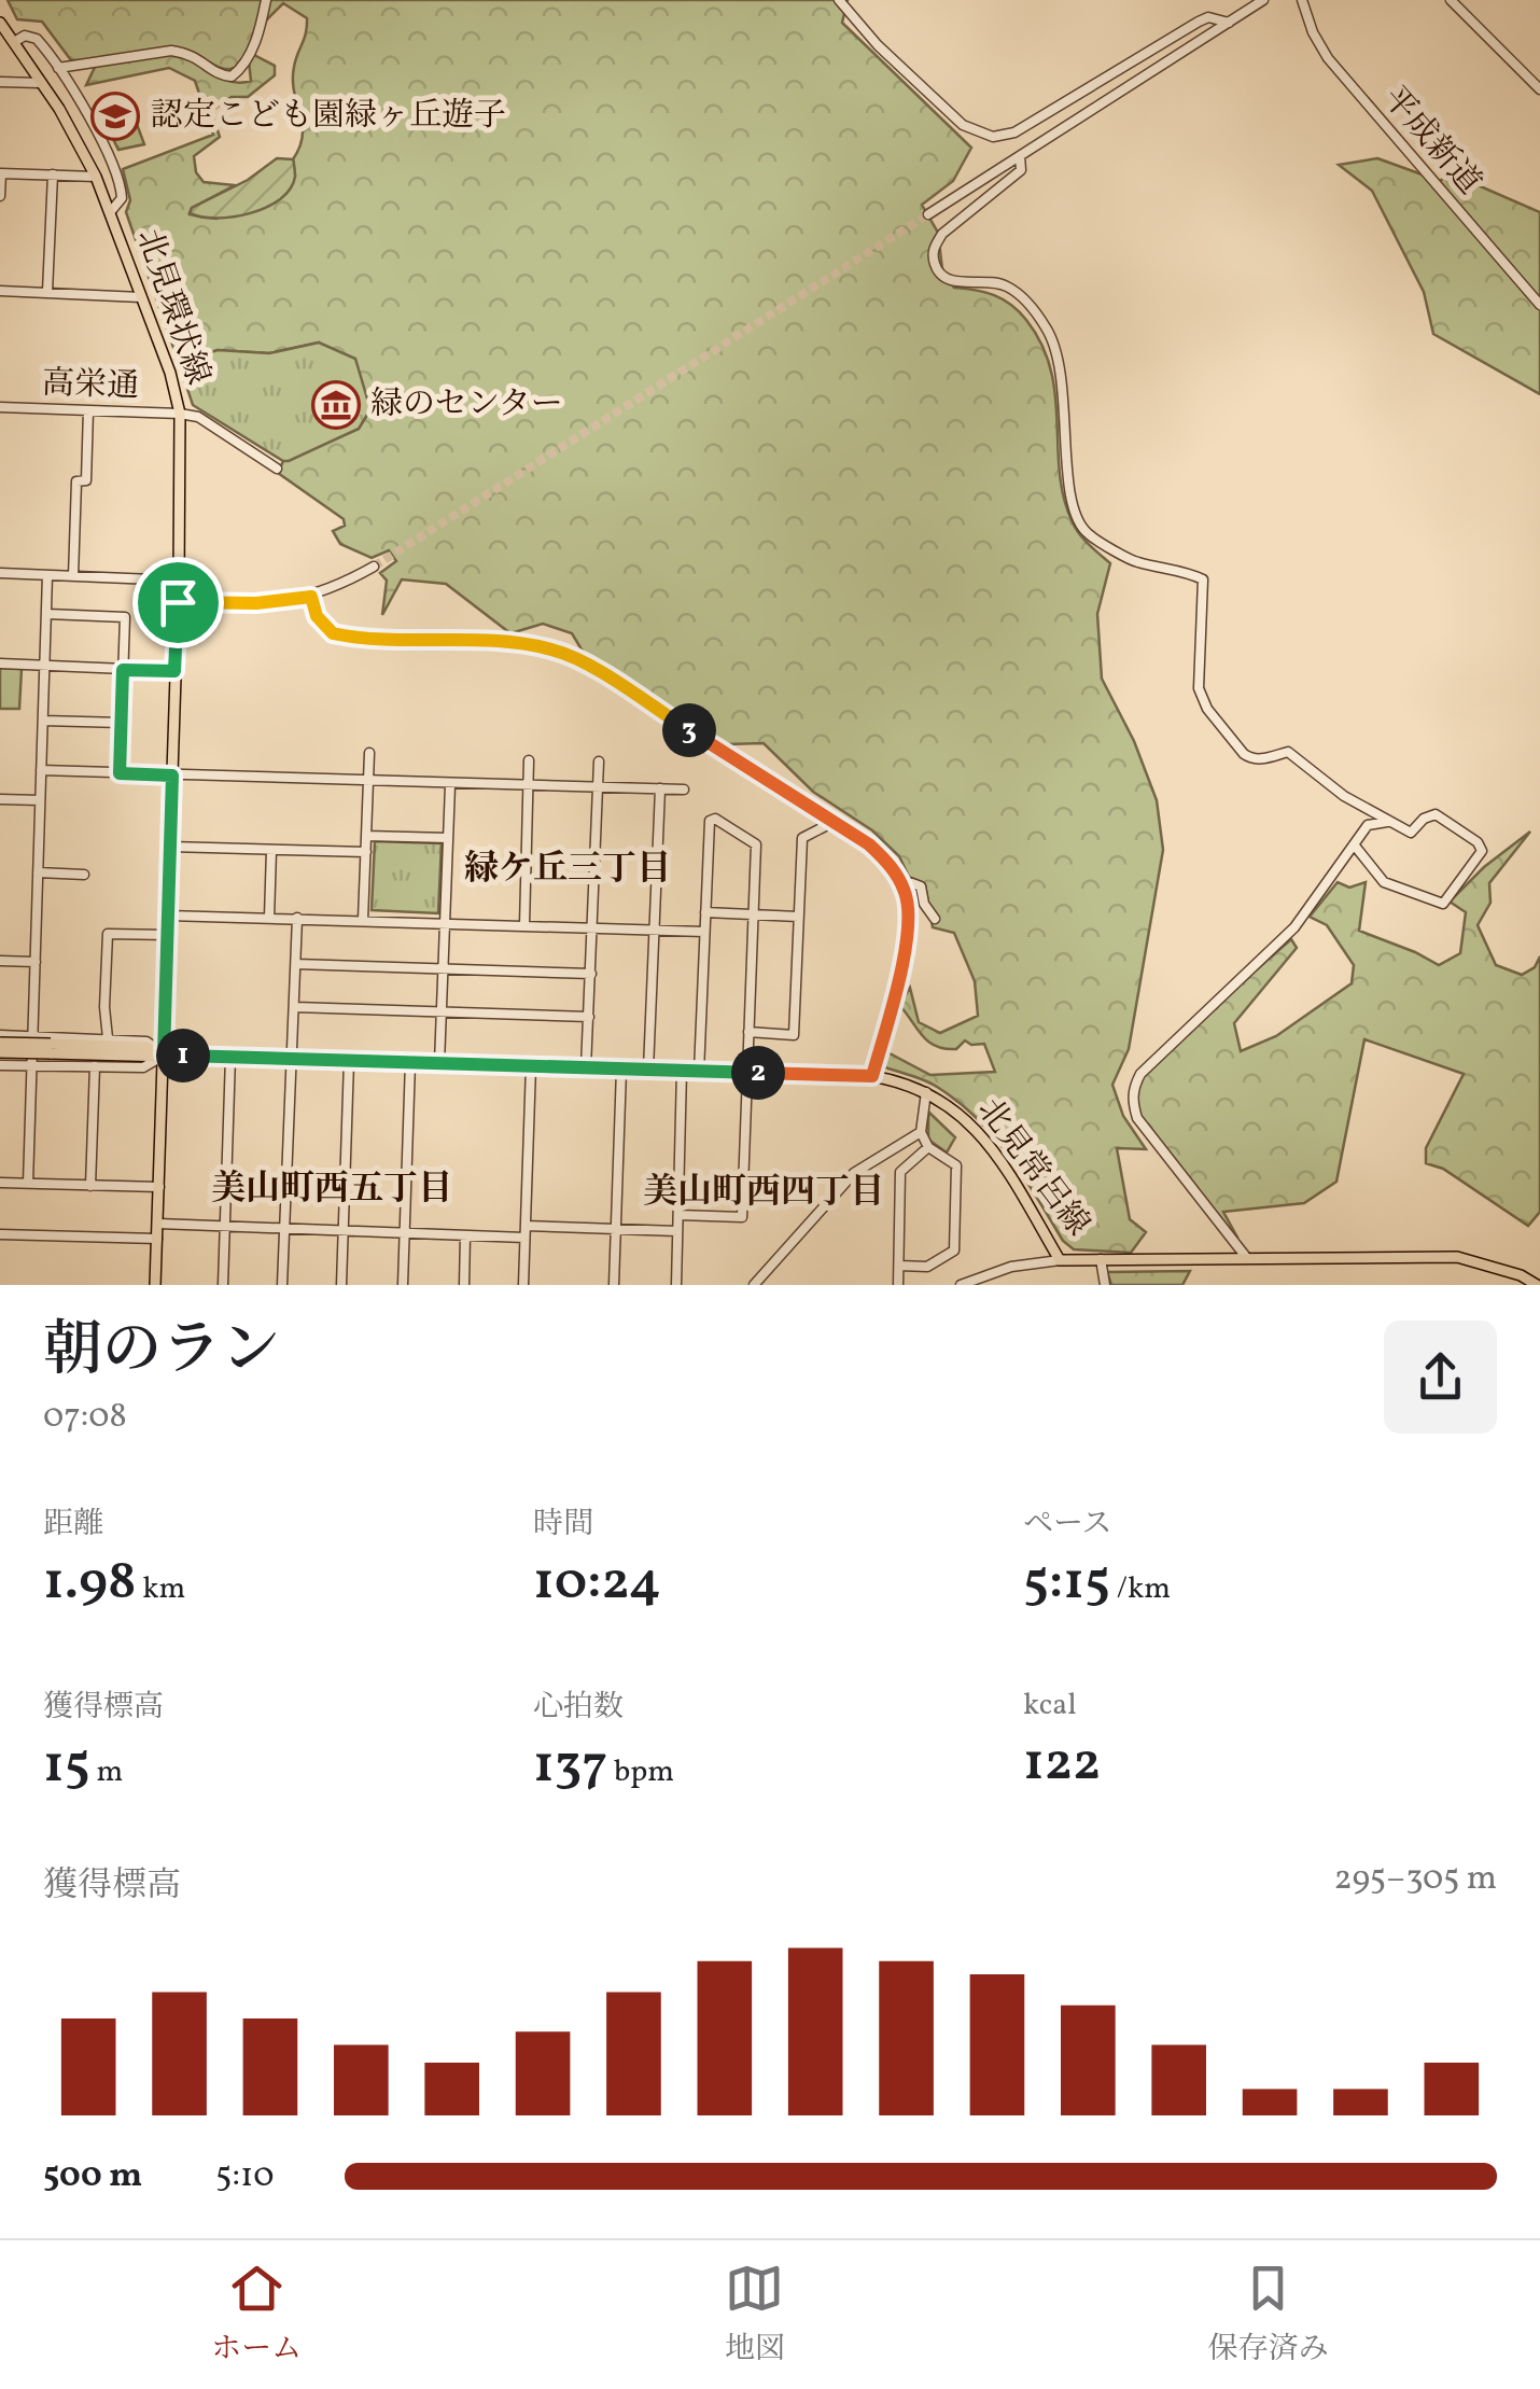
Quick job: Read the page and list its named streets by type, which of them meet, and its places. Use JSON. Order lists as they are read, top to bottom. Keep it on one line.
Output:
{"streets":{"main road":["北見環状線","北見常呂線"],"street":["平成新道","高栄通"]},"crossings":[["北見環状線","高栄通"],["北見環状線","北見常呂線"]],"districts":["緑ケ丘三丁目","美山町西五丁目","美山町西四丁目"],"places":{"school or university":["認定こども園緑ヶ丘遊子"],"museum":["緑のセンター"]},"page":{"pins":["3","1","2"],"heading":["朝のラン","07:08"],"stats":[["距離","1.98 km"],["時間","10:24"],["ペース","5:15 /km"],["獲得標高","15 m"],["心拍数","137 bpm"],["kcal","122"]],"chart":["獲得標高","295–305 m"],"list":[{"name":"500 m","note":"5:10"}],"tabs":["ホーム","地図","保存済み"]}}
